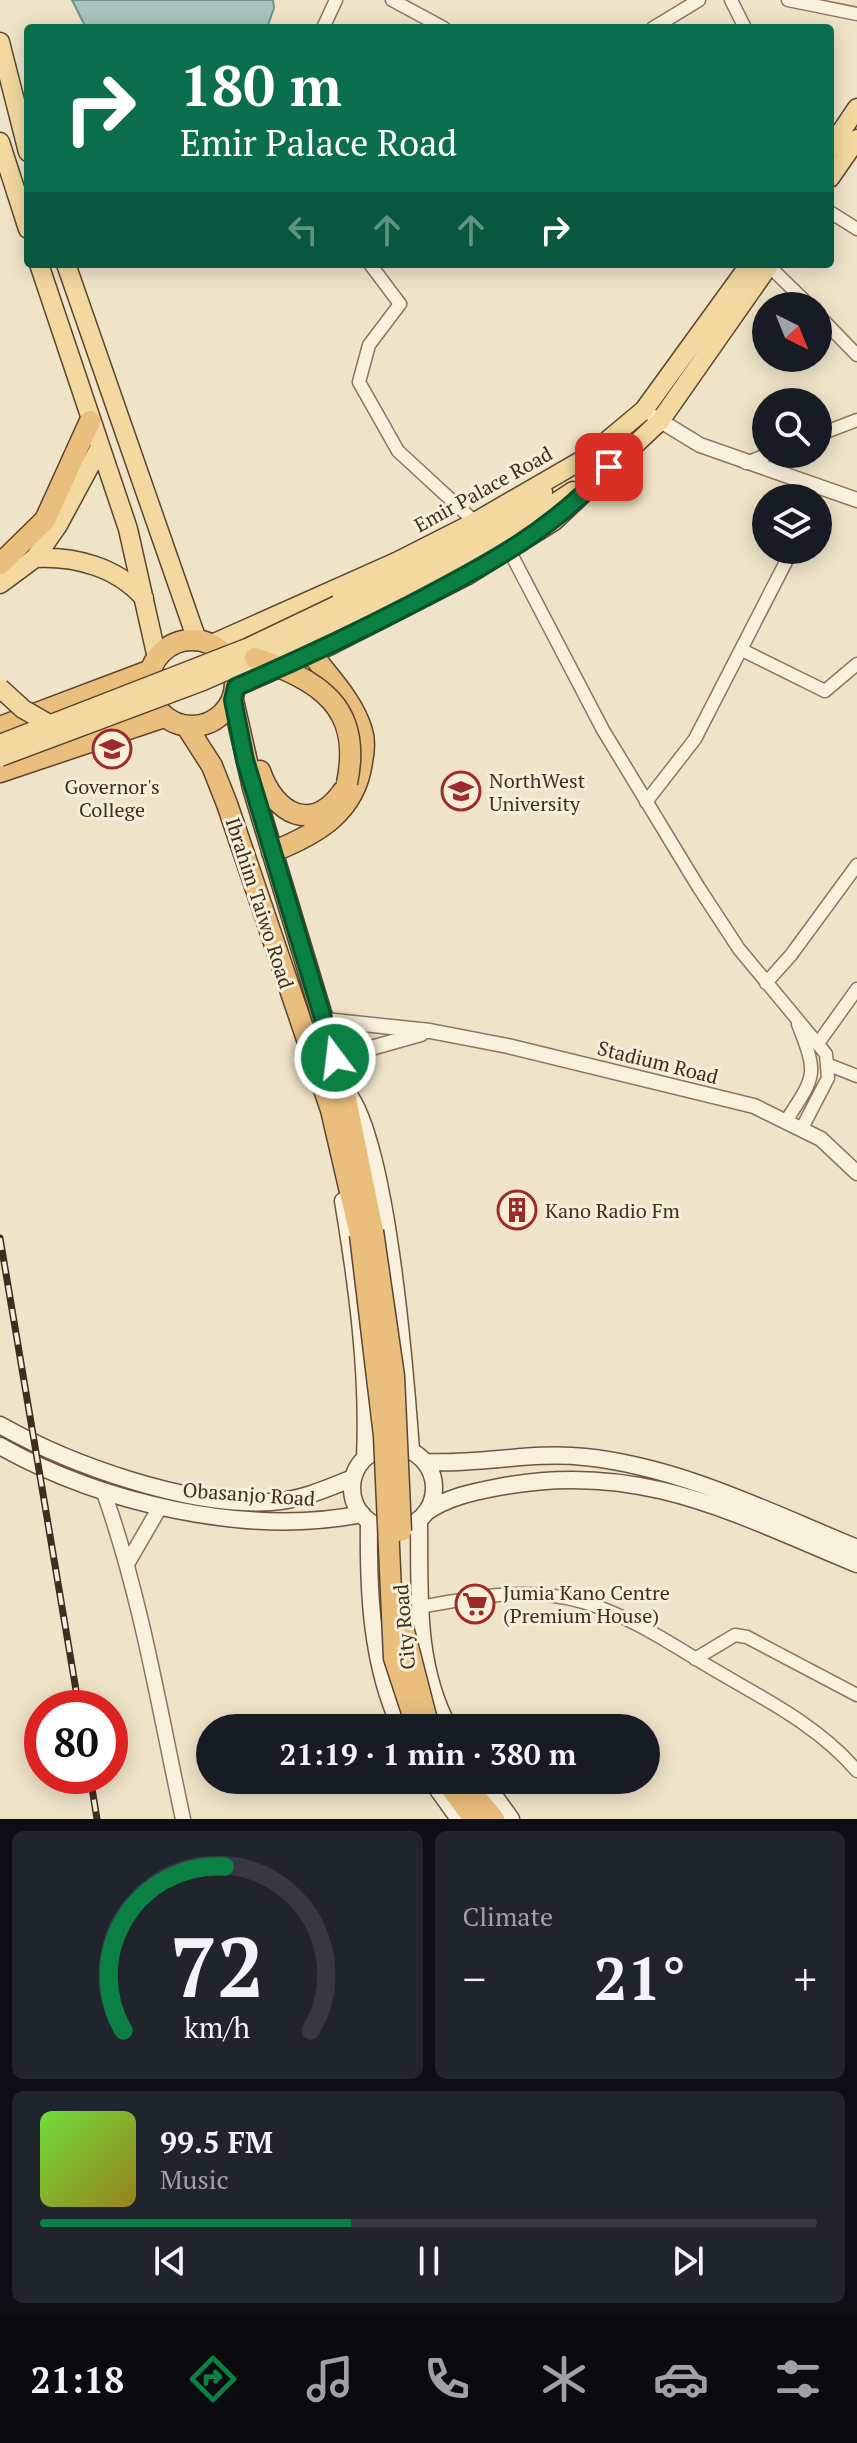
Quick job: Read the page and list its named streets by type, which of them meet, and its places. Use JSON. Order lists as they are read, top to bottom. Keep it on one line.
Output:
{"streets":{"highway":["Ibrahim Taiwo Road"],"main road":["Emir Palace Road","Obasanjo Road","City Road"],"street":["Stadium Road"]},"crossings":[["Emir Palace Road","Ibrahim Taiwo Road"],["Ibrahim Taiwo Road","Stadium Road"],["Ibrahim Taiwo Road","Obasanjo Road"],["Ibrahim Taiwo Road","City Road"],["Obasanjo Road","City Road"]],"places":{"school or university":["Governor's College","NorthWest University"],"building":["Kano Radio Fm"],"supermarket":["Jumia Kano Centre (Premium House)"]},"north":"bottom right","page":{"turn":["180 m","Emir Palace Road"],"limit":"80","trip":"21:19 · 1 min · 380 m","tile":"Climate","heat":["−","21°","+"],"song":["99.5 FM","Music"],"tabs":"21:18","gauge":["72","km/h"]}}
